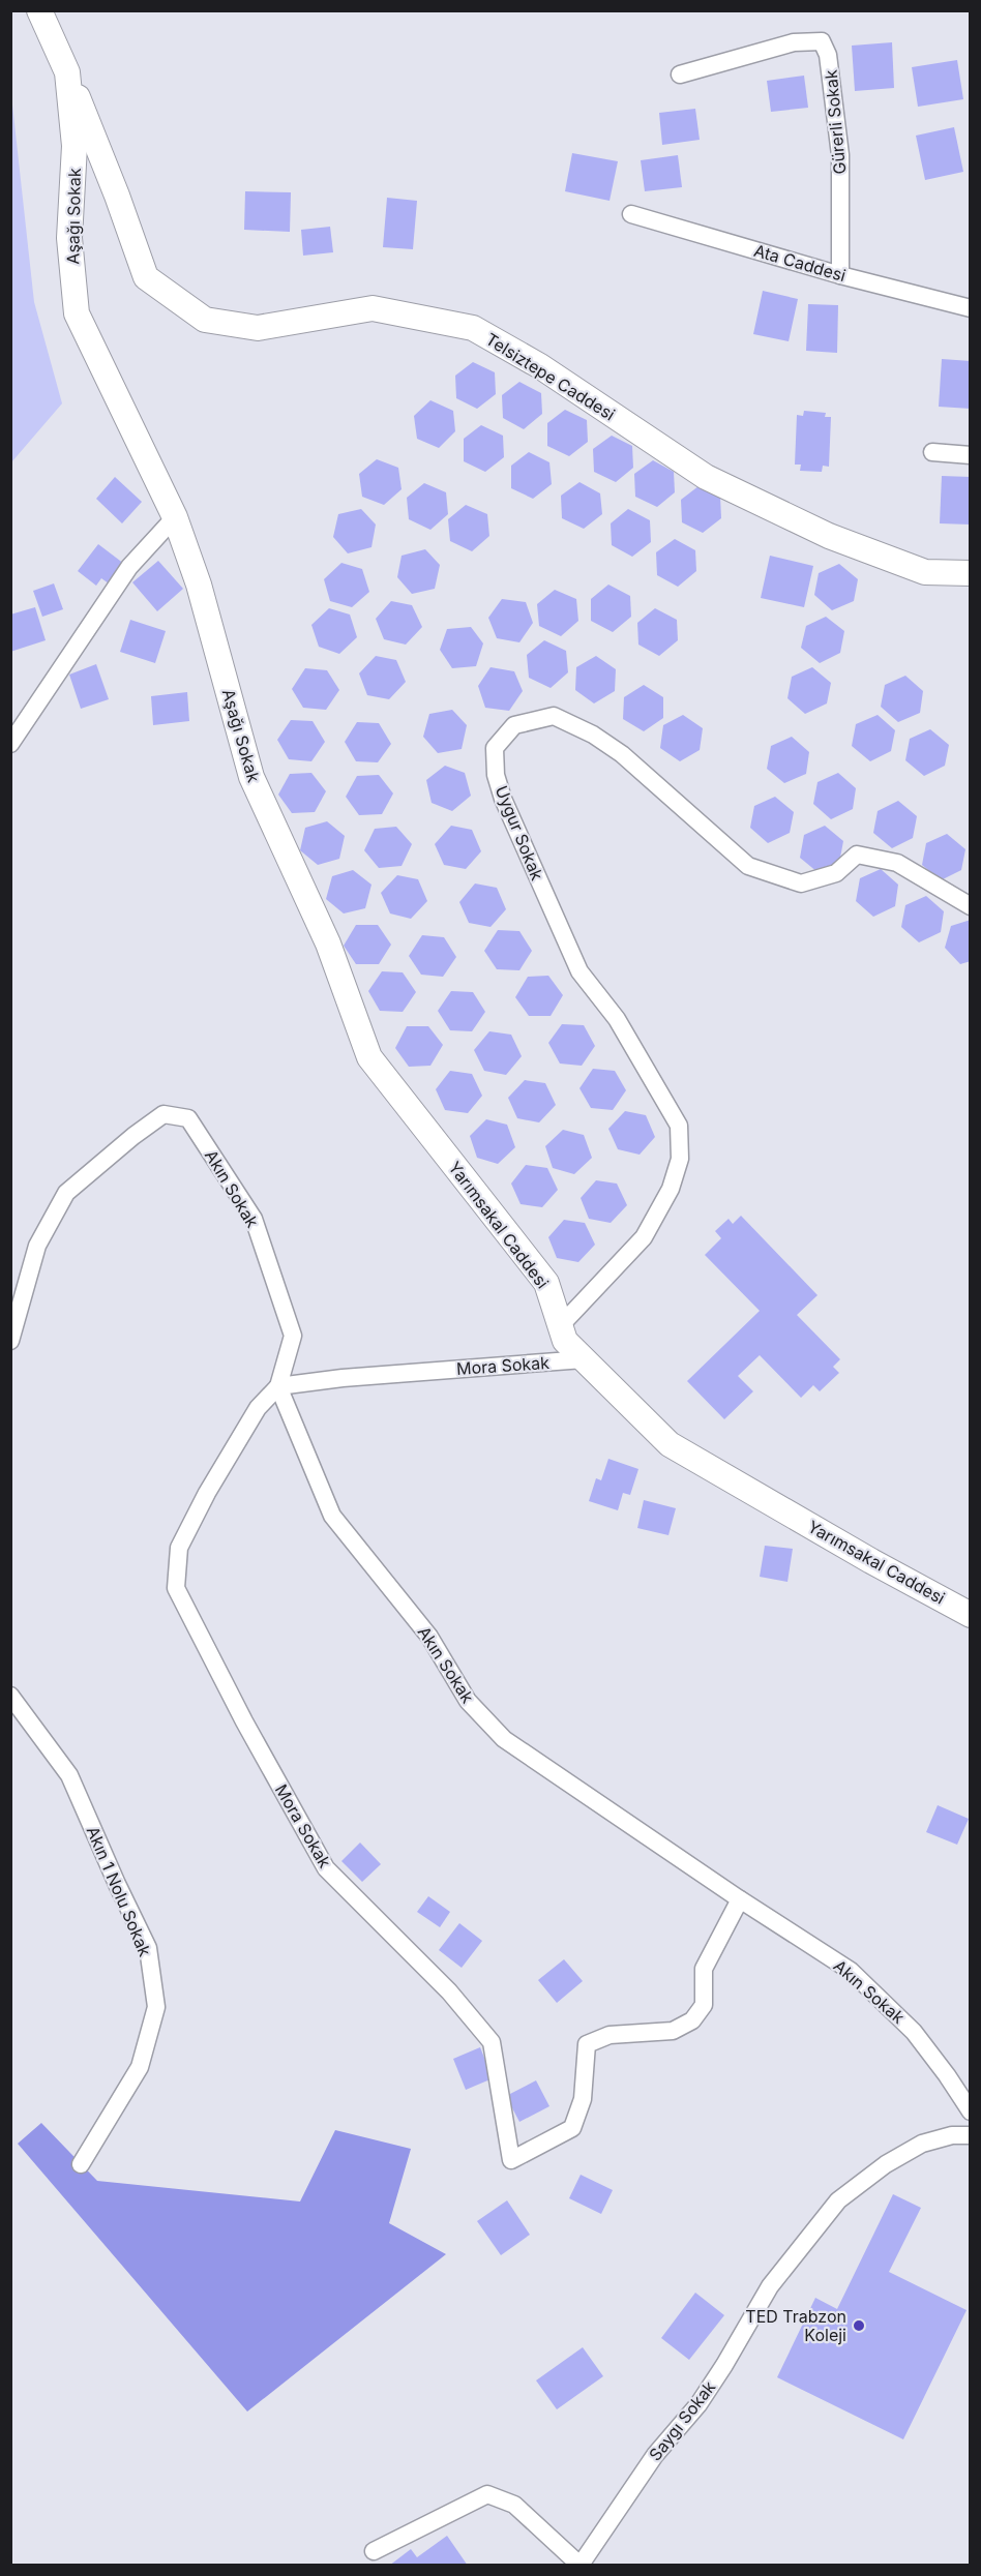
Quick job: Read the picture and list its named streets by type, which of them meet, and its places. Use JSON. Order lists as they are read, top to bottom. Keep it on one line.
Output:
{"streets":{"street":["Gürerli Sokak","Aşağı Sokak","Ata Caddesi","Telsiztepe Caddesi","Uygur Sokak","Akın Sokak","Yarımsakal Caddesi","Mora Sokak","Akın 1 Nolu Sokak","Saygı Sokak"]},"crossings":[["Gürerli Sokak","Ata Caddesi"],["Aşağı Sokak","Telsiztepe Caddesi"],["Aşağı Sokak","Yarımsakal Caddesi"],["Uygur Sokak","Yarımsakal Caddesi"],["Akın Sokak","Mora Sokak"],["Yarımsakal Caddesi","Mora Sokak"]],"places":["TED Trabzon Koleji"]}
